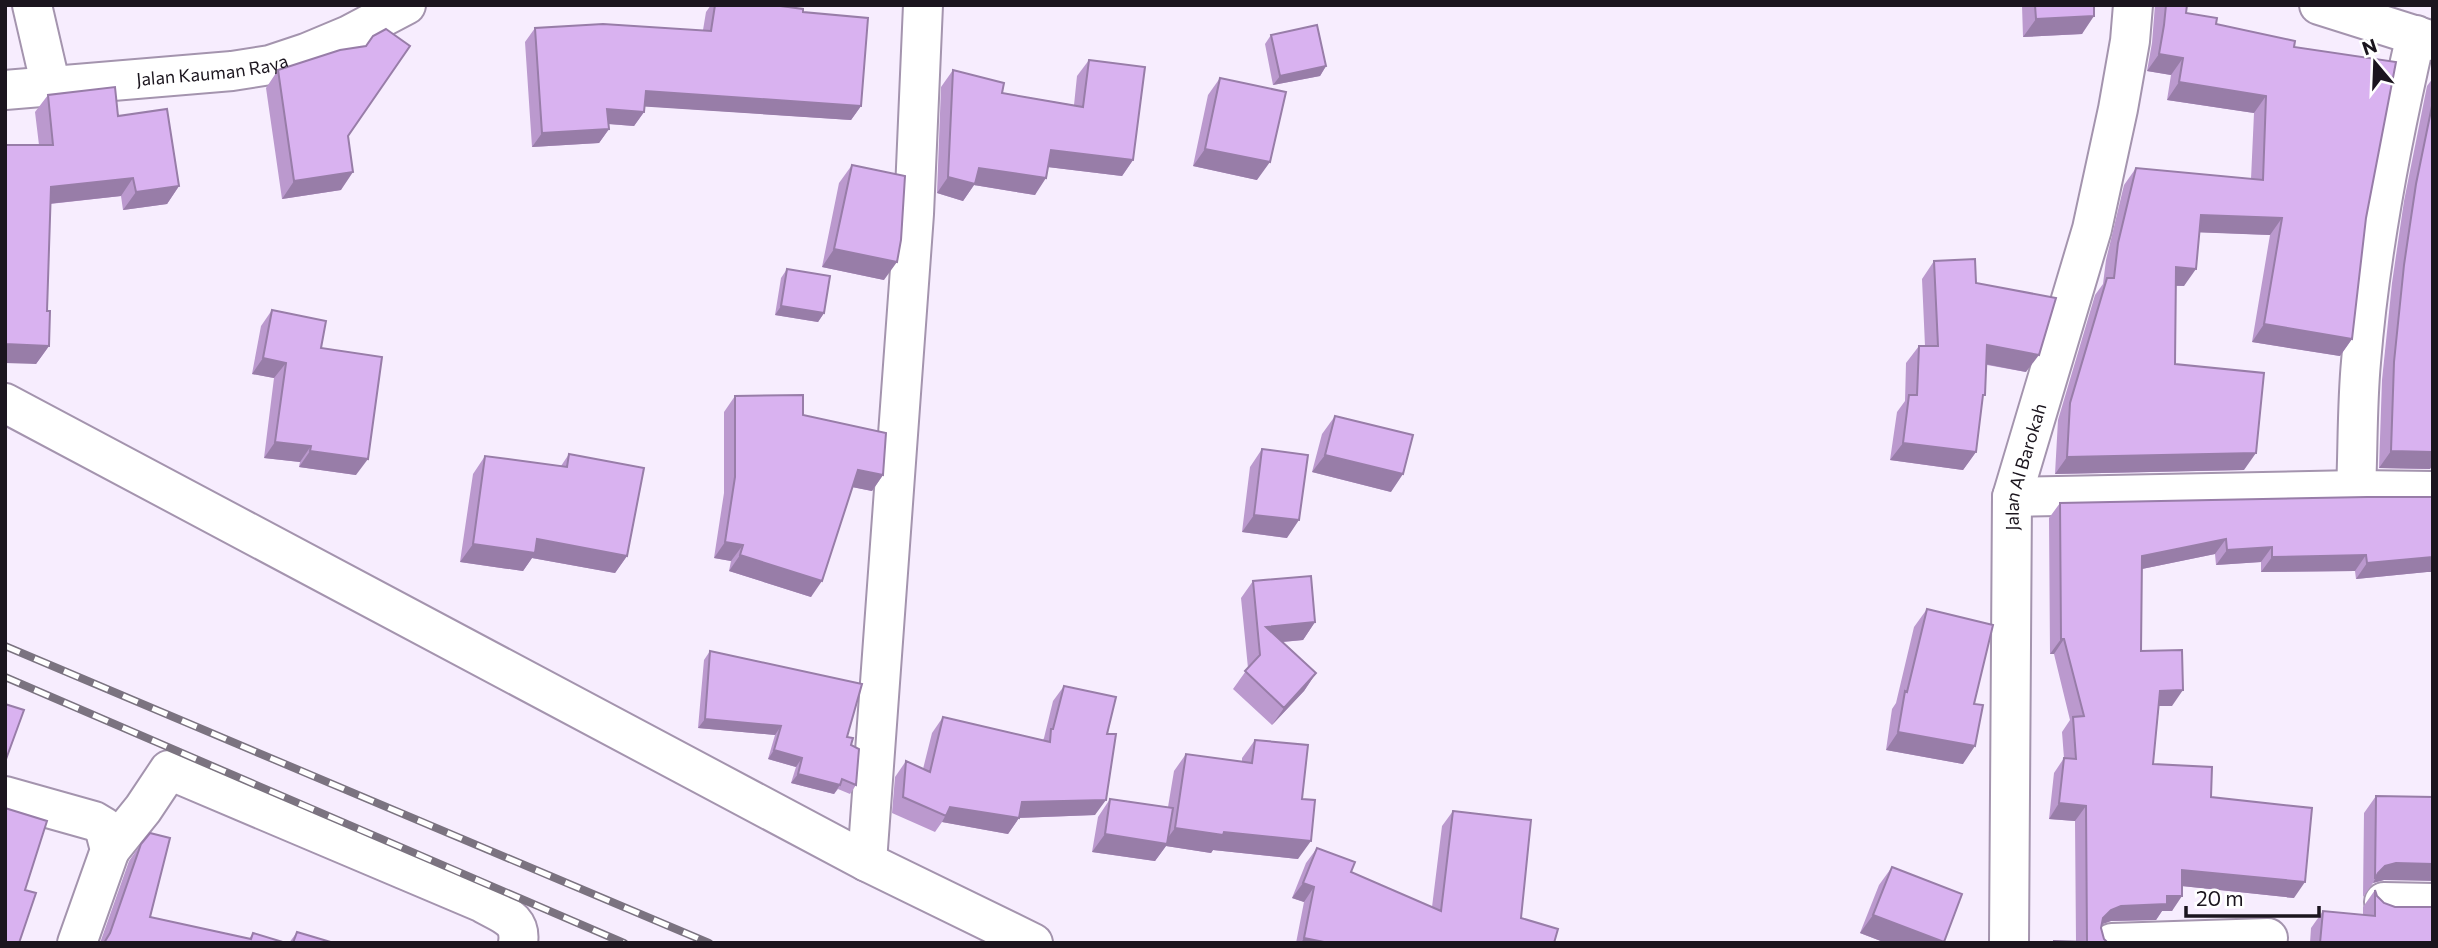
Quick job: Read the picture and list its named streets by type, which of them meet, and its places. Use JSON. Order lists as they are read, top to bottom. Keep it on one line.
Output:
{"streets":{"street":["Jalan Kauman Raya","Jalan Al Barokah"]},"scale_bar":"20 m","north":"top"}
